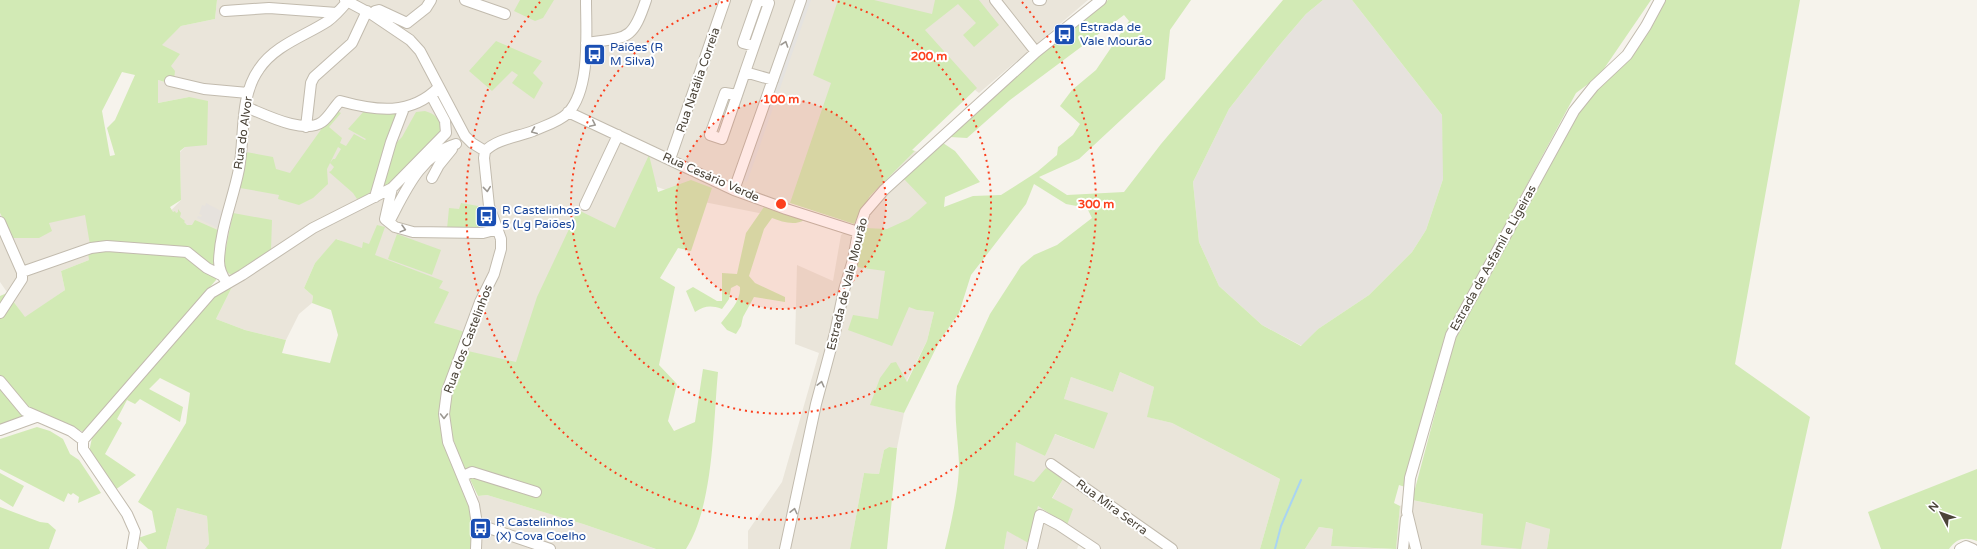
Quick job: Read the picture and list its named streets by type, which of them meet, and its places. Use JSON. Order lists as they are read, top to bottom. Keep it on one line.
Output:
{"streets":{"street":["Rua Natália Correia","Rua do Alvor","Rua Cesário Verde","Estrada de Asfamil e Ligeiras","Estrada de Vale Mourão","Rua dos Castelinhos","Rua Mira Serra"]},"crossings":[["Rua Natália Correia","Rua Cesário Verde"],["Rua Cesário Verde","Estrada de Vale Mourão"]],"one_way":["Estrada de Vale Mourão","Rua dos Castelinhos"],"places":{"bus stop":["Estrada de Vale Mourão","Paiões (R M Silva)","R Castelinhos 5 (Lg Paiões)","R Castelinhos (X) Cova Coelho"]},"north":"top left","rings":["200 m","100 m","300 m"]}
